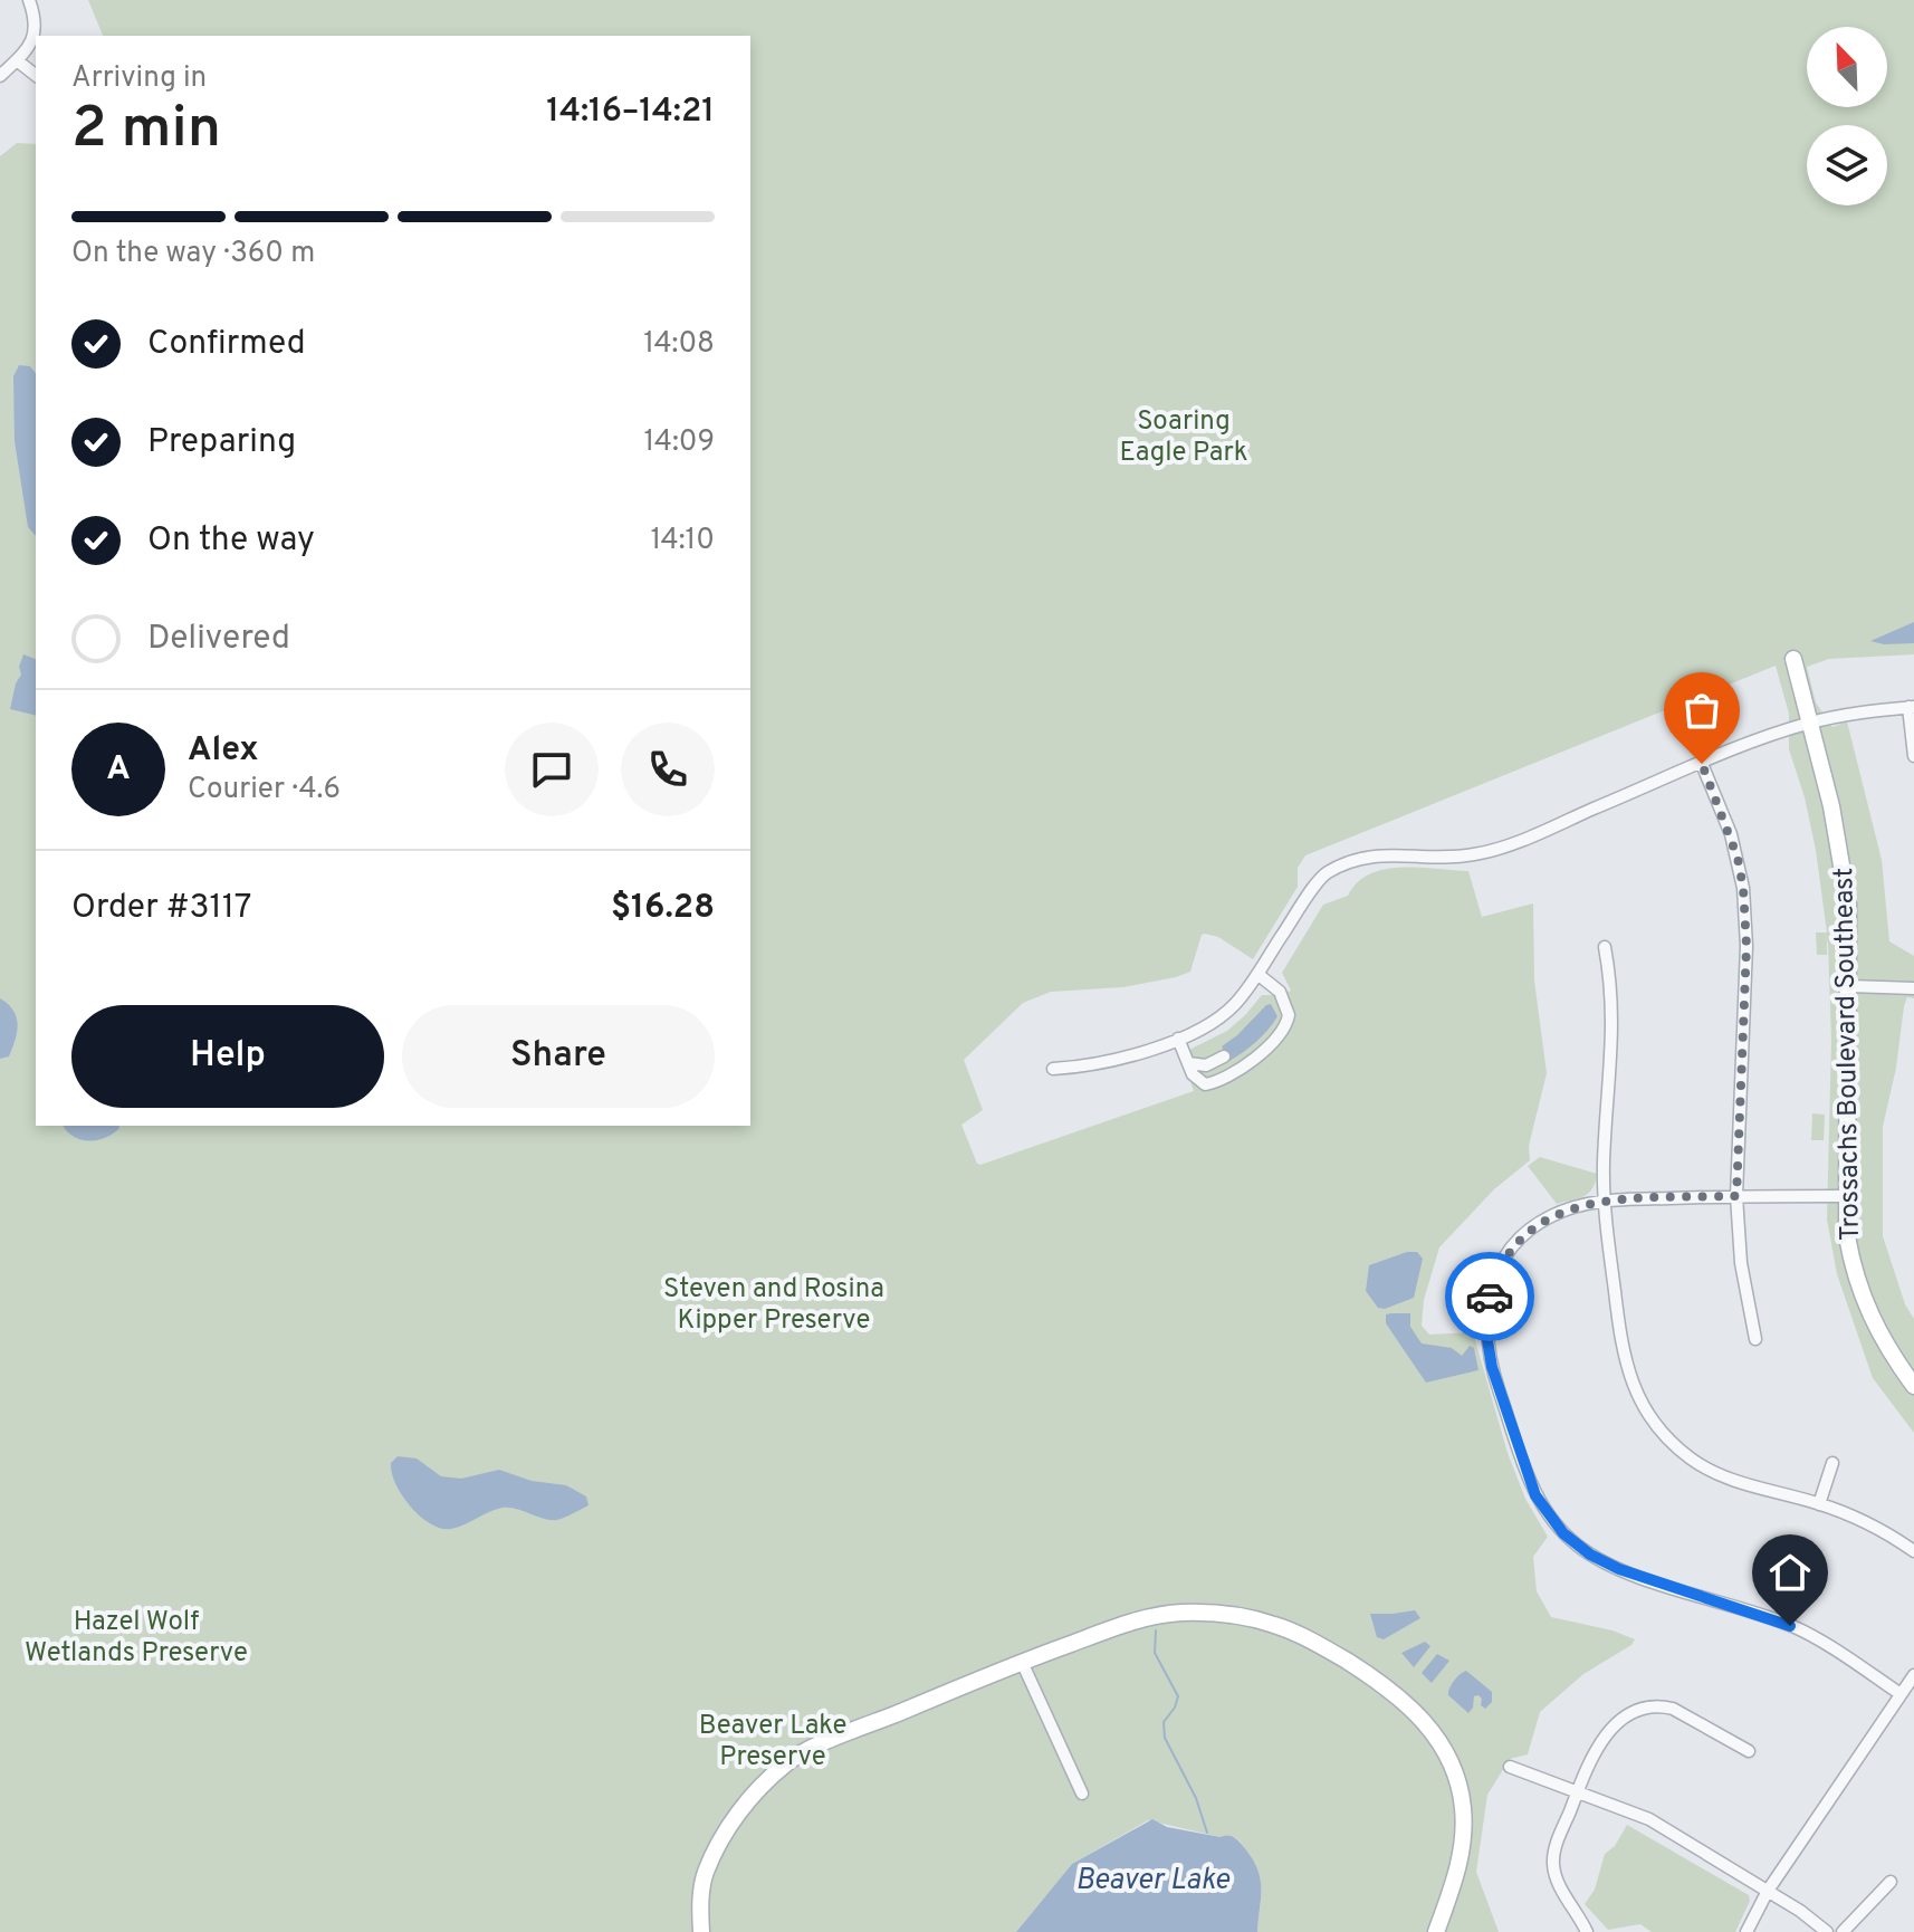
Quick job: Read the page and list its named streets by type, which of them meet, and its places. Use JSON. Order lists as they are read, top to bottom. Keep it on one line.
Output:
{"streets":{"street":["Trossachs Boulevard Southeast"]},"water":["Beaver Lake"],"parks":["Soaring Eagle Park","Steven and Rosina Kipper Preserve","Hazel Wolf Wetlands Preserve","Beaver Lake Preserve"],"north":"top left","page":{"heading":["2 min","Arriving in","14:16–14:21"],"panel":["Alex","Courier · 4.6","Order #3117","$16.28"],"bar":"On the way · 360 m","list":[["Confirmed","14:08"],["Preparing","14:09"],["On the way","14:10"],"Delivered"],"round":"A","buttons":["Help","Share"]}}
